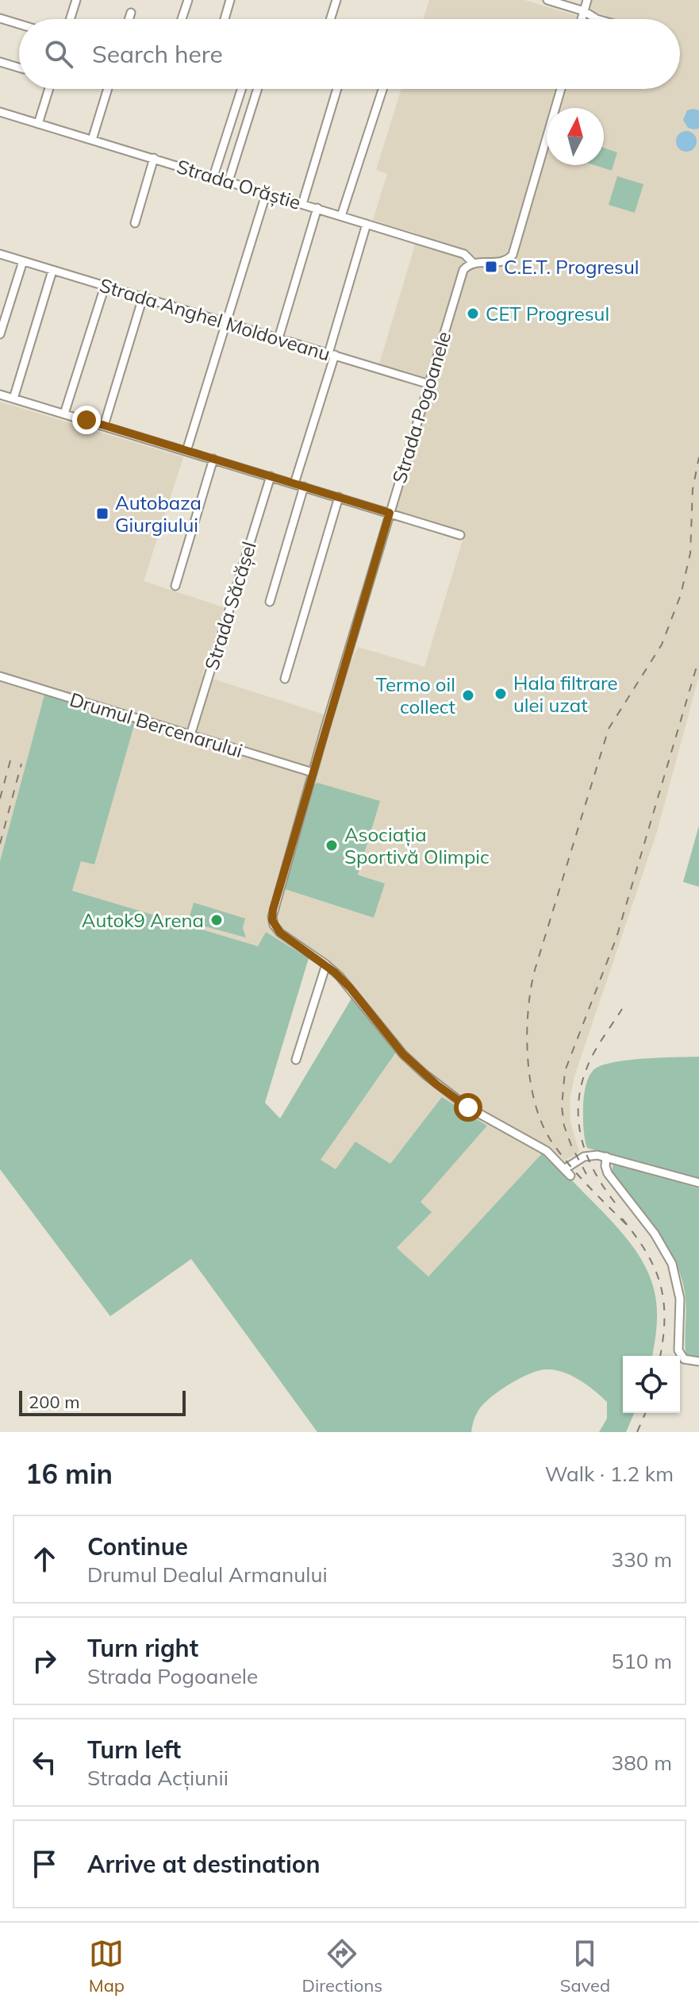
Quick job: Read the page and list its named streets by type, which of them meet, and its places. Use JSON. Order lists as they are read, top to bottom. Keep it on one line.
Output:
{"streets":{"street":["Strada Orăștie","Strada Anghel Moldoveanu","Strada Pogoanele","Strada Săcășel","Drumul Bercenarului"]},"crossings":[["Strada Orăștie","Strada Pogoanele"],["Strada Anghel Moldoveanu","Strada Pogoanele"],["Strada Pogoanele","Drumul Bercenarului"],["Strada Săcășel","Drumul Bercenarului"]],"places":{"transit":["C.E.T. Progresul","Autobaza Giurgiului"],"other":["CET Progresul","Hala filtrare ulei uzat","Termo oil collect","Asociația Sportivă Olimpic","Autok9 Arena"]},"scale_bar":"200 m","north":"top","page":{"search":"Search here","scale":"200 m","heading":["16 min","Walk · 1.2 km"],"list":[["Continue","Drumul Dealul Armanului","330 m"],["Turn right","Strada Pogoanele","510 m"],["Turn left","Strada Acțiunii","380 m"],"Arrive at destination"],"nav":["Map","Directions","Saved"]}}
